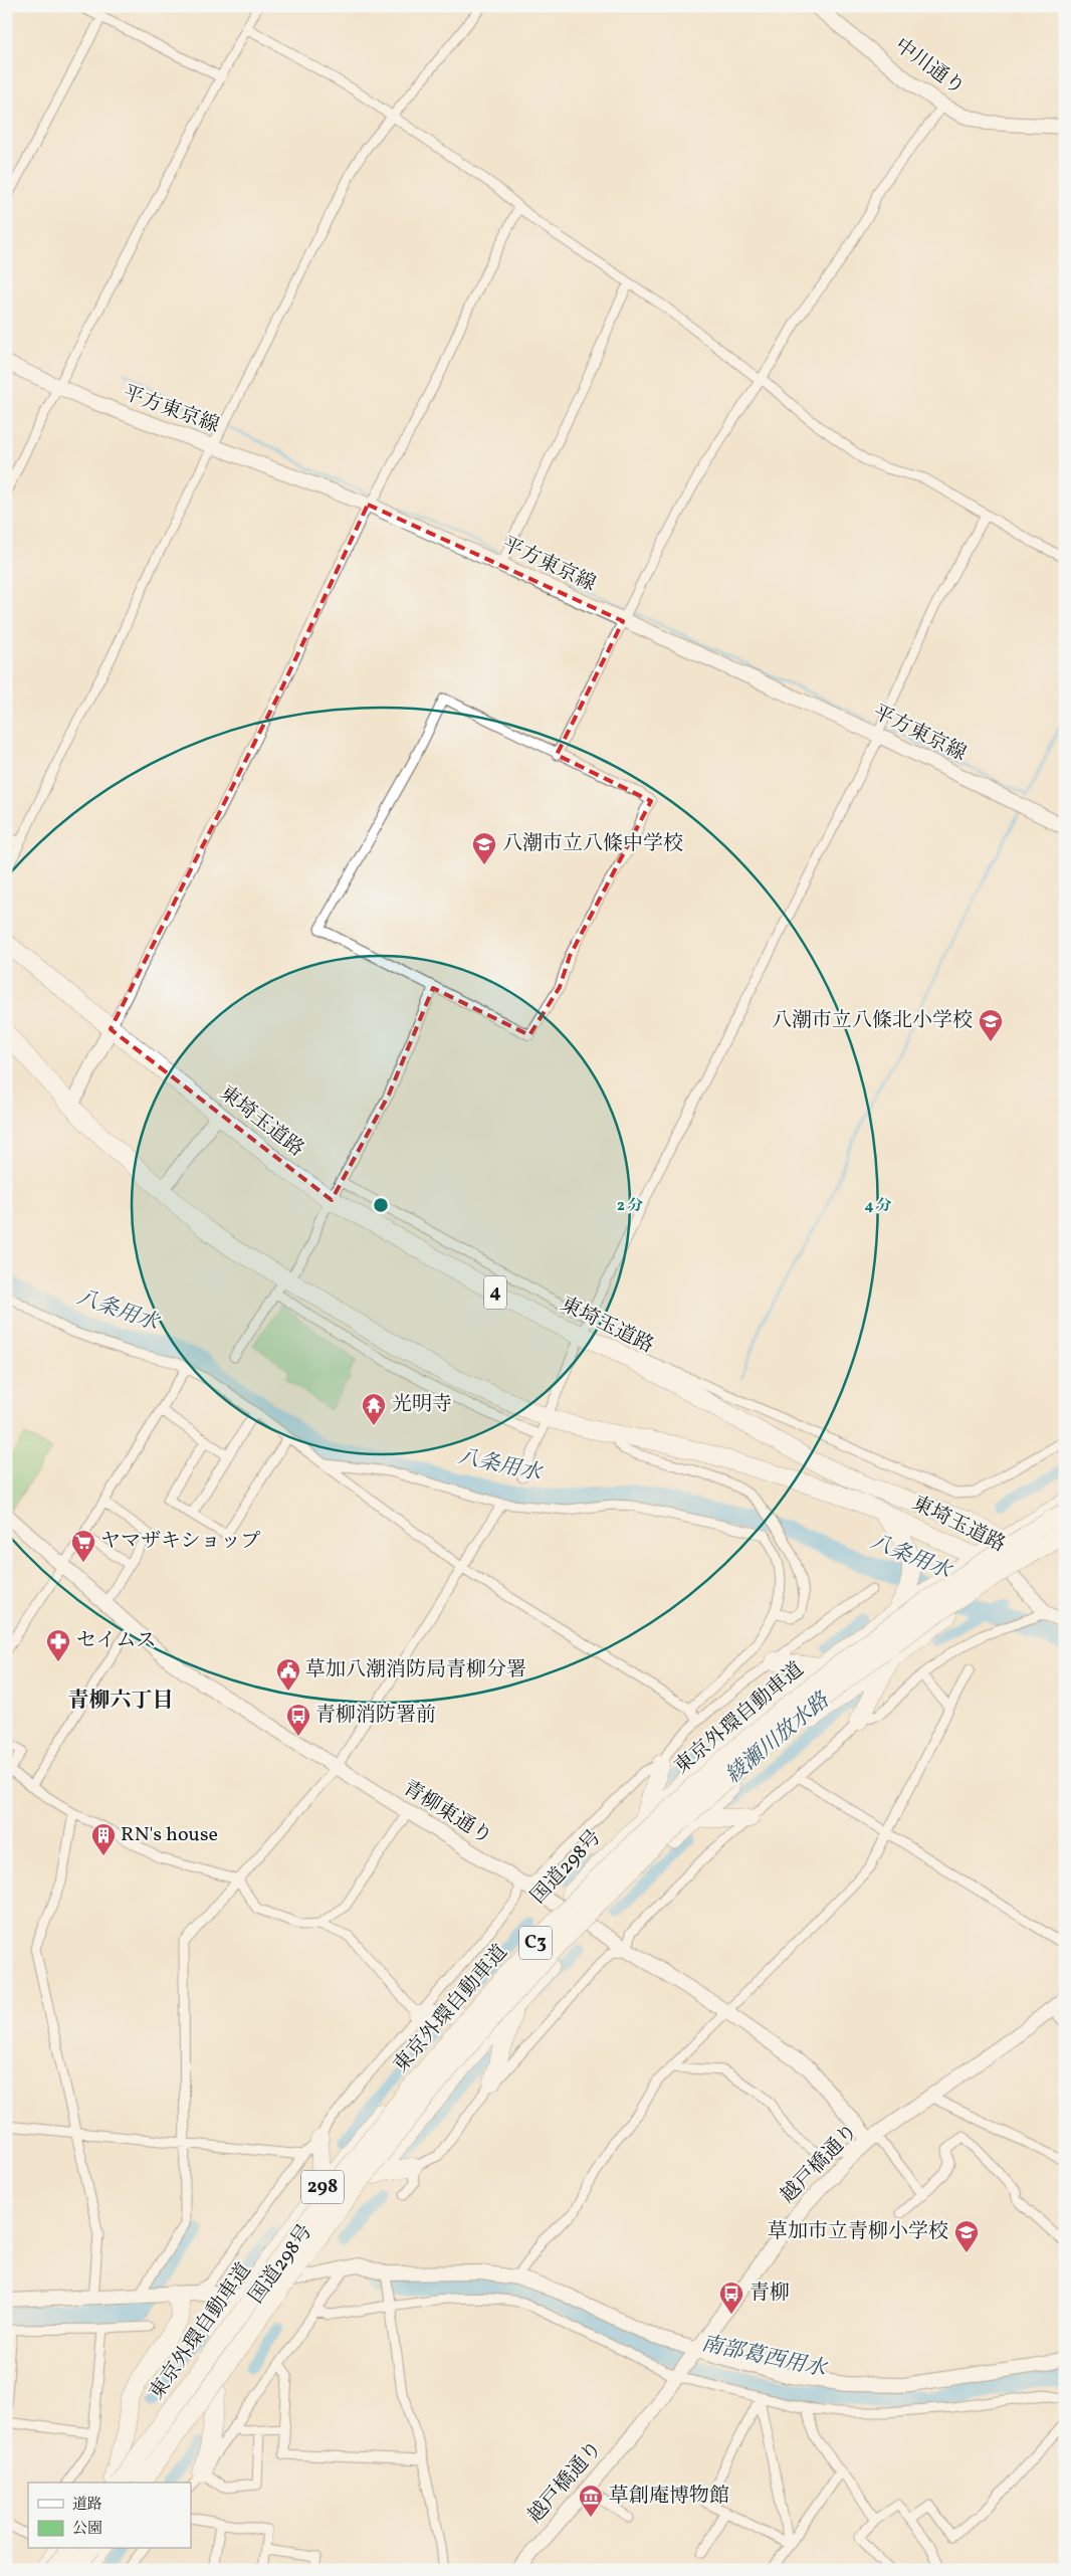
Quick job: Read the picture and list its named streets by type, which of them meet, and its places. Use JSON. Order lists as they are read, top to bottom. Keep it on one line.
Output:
{"streets":{"highway":["東埼玉道路","4","東京外環自動車道","国道298号","C3","298"],"street":["中川通り","平方東京線","青柳東通り","越戸橋通り"]},"crossings":[["東埼玉道路","国道298号"],["東京外環自動車道","国道298号"],["青柳東通り","国道298号"],["青柳東通り","越戸橋通り"]],"districts":["青柳六丁目"],"water":["八条用水","綾瀬川放水路","南部葛西用水"],"places":{"school or university":["八潮市立八條中学校","八潮市立八條北小学校","草加市立青柳小学校"],"temple":["光明寺"],"supermarket":["ヤマザキショップ"],"pharmacy":["セイムス"],"public building":["草加八潮消防局青柳分署"],"bus stop":["青柳消防署前","青柳"],"building":["RN's house"],"museum":["草創庵博物館"]},"legend":["道路","公園"],"rings":["2 分","4 分"]}
